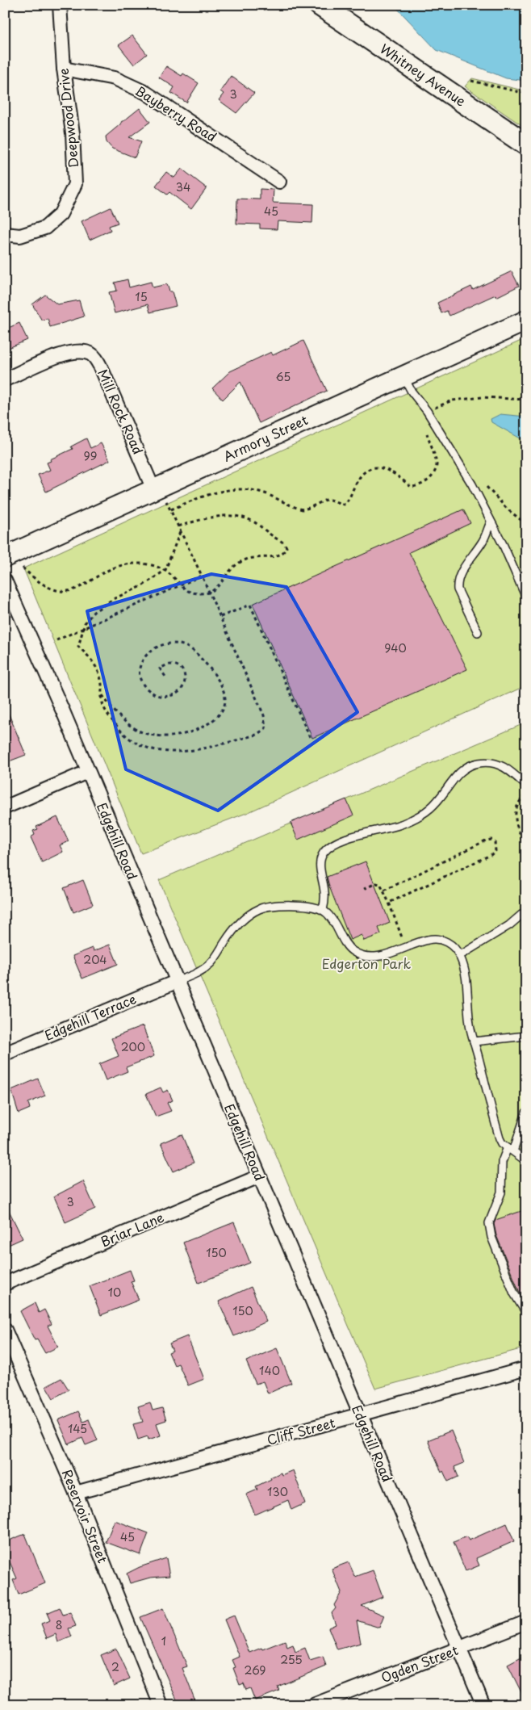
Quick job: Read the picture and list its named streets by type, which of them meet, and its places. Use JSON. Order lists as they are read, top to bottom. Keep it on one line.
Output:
{"streets":{"main road":["Whitney Avenue","Armory Street"],"street":["Bayberry Road","Deepwood Drive","Mill Rock Road","Edgehill Road","Edgehill Terrace","Briar Lane","Cliff Street","Reservoir Street","Ogden Street"]},"crossings":[["Bayberry Road","Deepwood Drive"],["Mill Rock Road","Armory Street"],["Edgehill Road","Edgehill Terrace"],["Edgehill Road","Briar Lane"],["Edgehill Road","Cliff Street"],["Edgehill Road","Ogden Street"],["Cliff Street","Reservoir Street"]],"parks":["Edgerton Park"],"house_numbers":["3","34","45","15","65","99","940","204","200","3","150","10","150","140","145","130","45","8","1","255","2","269"]}
